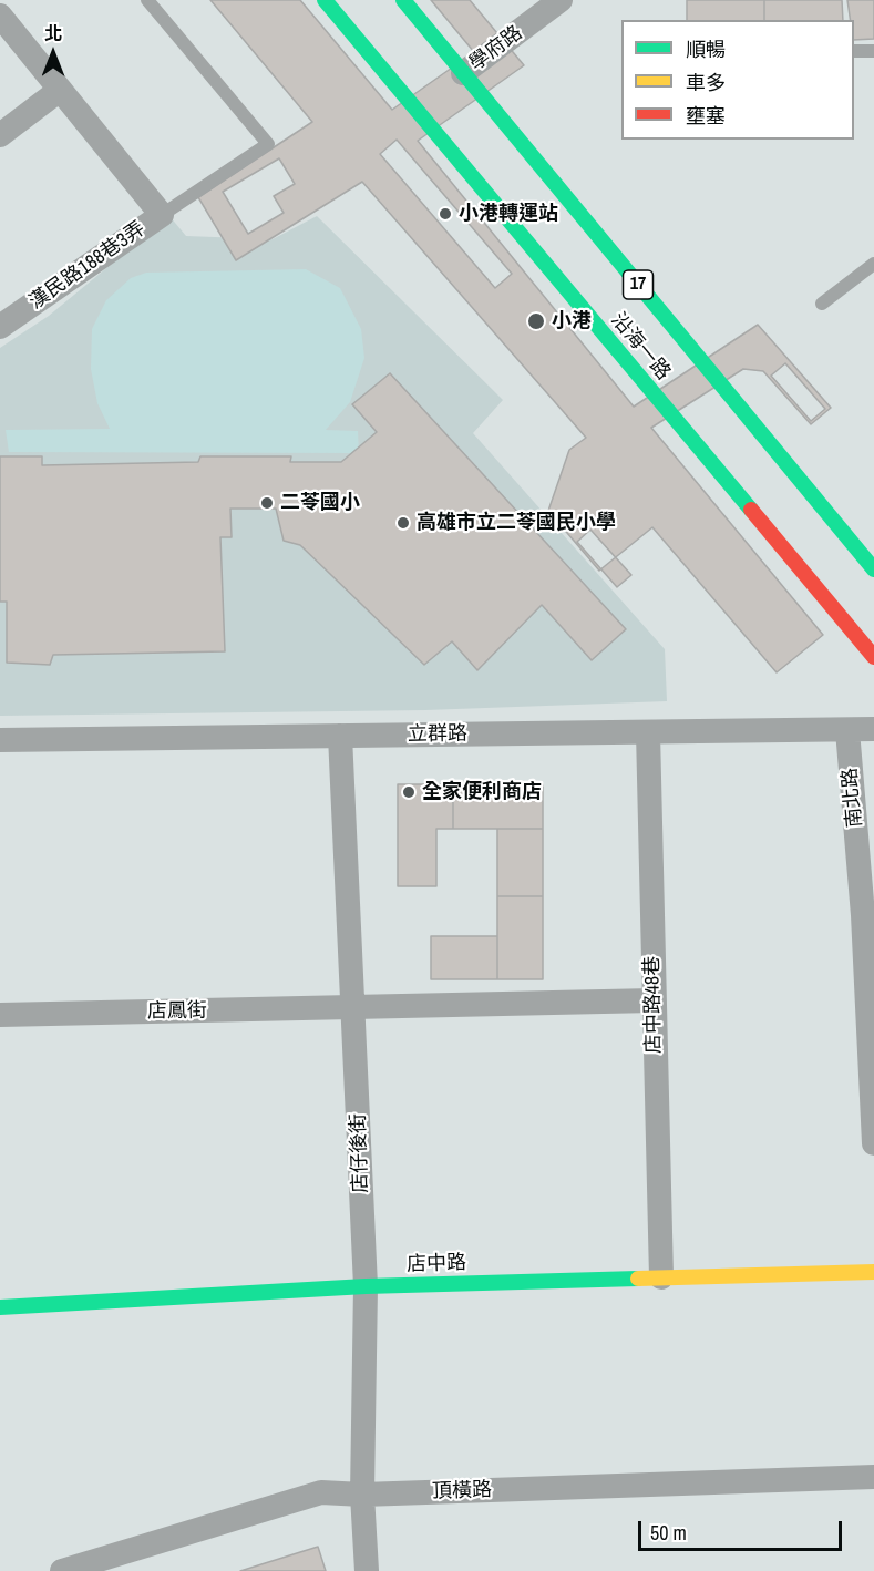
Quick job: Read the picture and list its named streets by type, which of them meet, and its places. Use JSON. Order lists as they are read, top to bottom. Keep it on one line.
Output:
{"streets":{"main road":["17","沿海一路","店中路"],"street":["學府路","漢民路188巷3弄","立群路","南北路","店中路48巷","店鳳街","店仔後街","頂橫路"]},"crossings":[["學府路","沿海一路"],["立群路","南北路"],["立群路","店中路48巷"],["立群路","店仔後街"],["店中路48巷","店鳳街"],["店中路48巷","店中路"],["店鳳街","店仔後街"],["店仔後街","店中路"],["店仔後街","頂橫路"]],"places":["小港轉運站","小港","二苓國小","高雄市立二苓國民小學","全家便利商店"],"legend":["順暢","車多","壅塞"],"scale_bar":"50 m","north":"top"}
